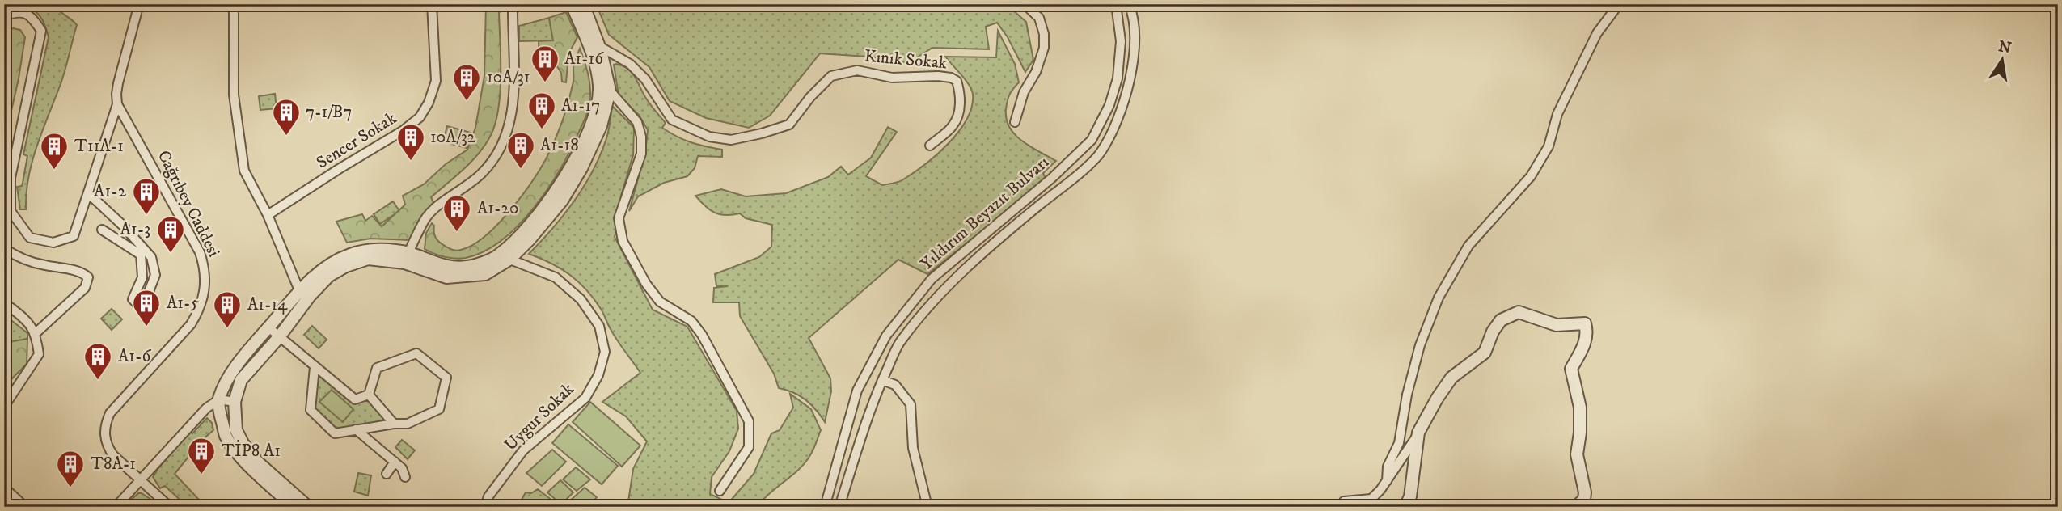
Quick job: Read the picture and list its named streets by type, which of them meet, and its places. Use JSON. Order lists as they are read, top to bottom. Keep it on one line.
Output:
{"streets":{"street":["Kınık Sokak","Sencer Sokak","Cağrıbey Caddesi","Yıldırım Beyazıt Bulvarı","Uygur Sokak"]},"places":{"building":["A1-16","10A/31","A1-17","7-1/B7","10A/32","A1-18","T11A-1","A1-2","A1-20","A1-3","A1-5","A1-14","A1-6","TİP8 A1","T8A-1"]},"north":"top"}
